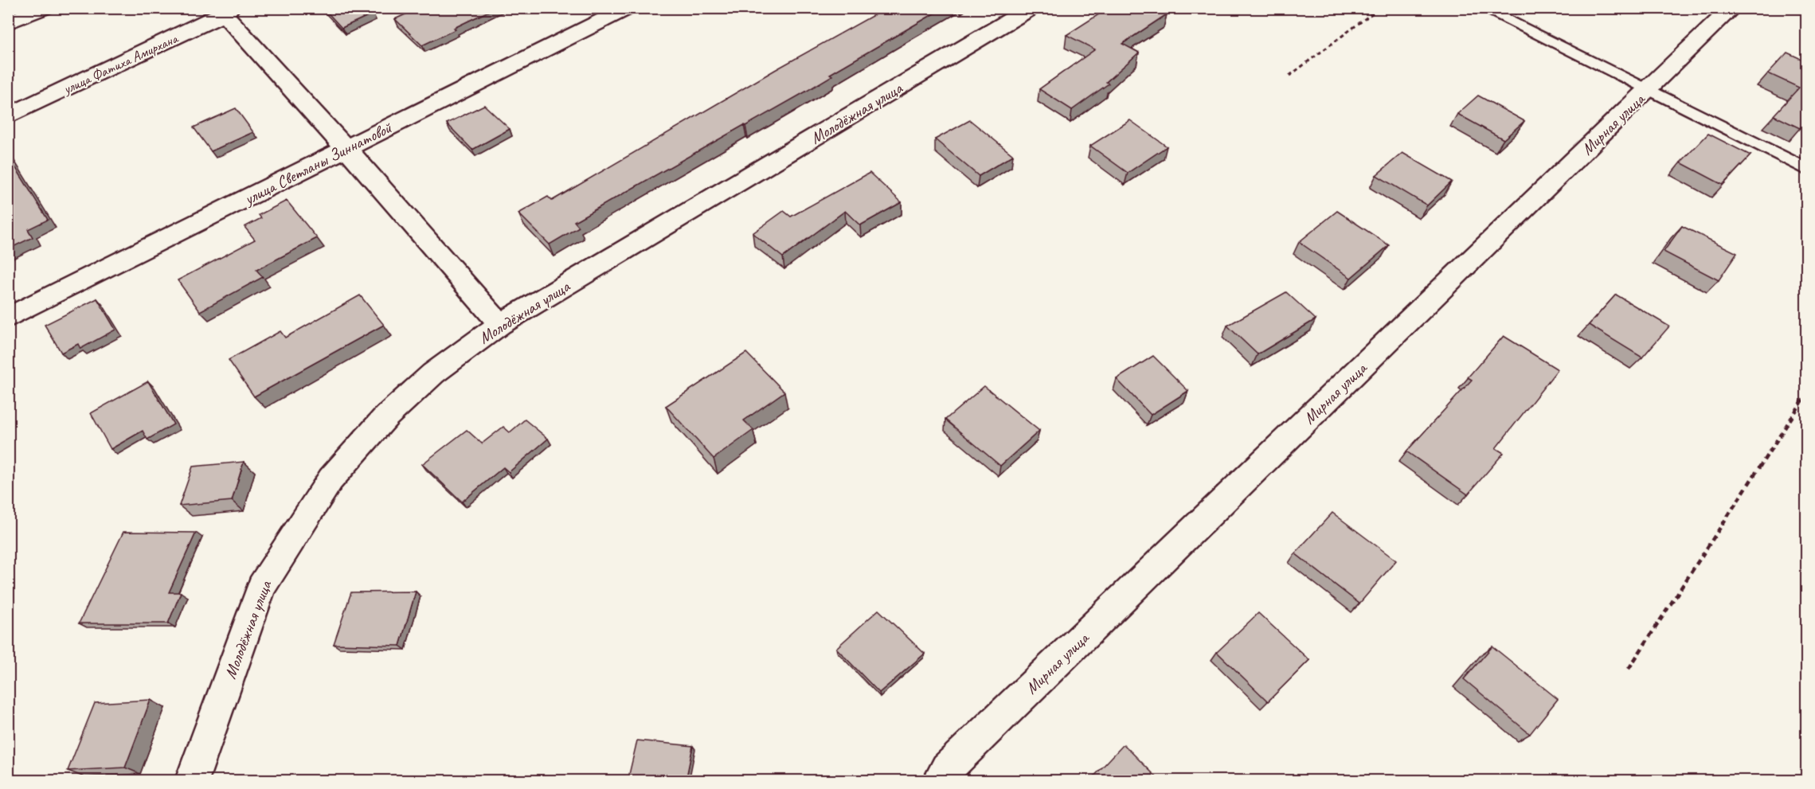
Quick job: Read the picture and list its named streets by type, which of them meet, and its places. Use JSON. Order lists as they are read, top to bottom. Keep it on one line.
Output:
{"streets":{"street":["улица Фатиха Амирхана","Молодёжная улица","Мирная улица","улица Светланы Зиннатовой"]}}
